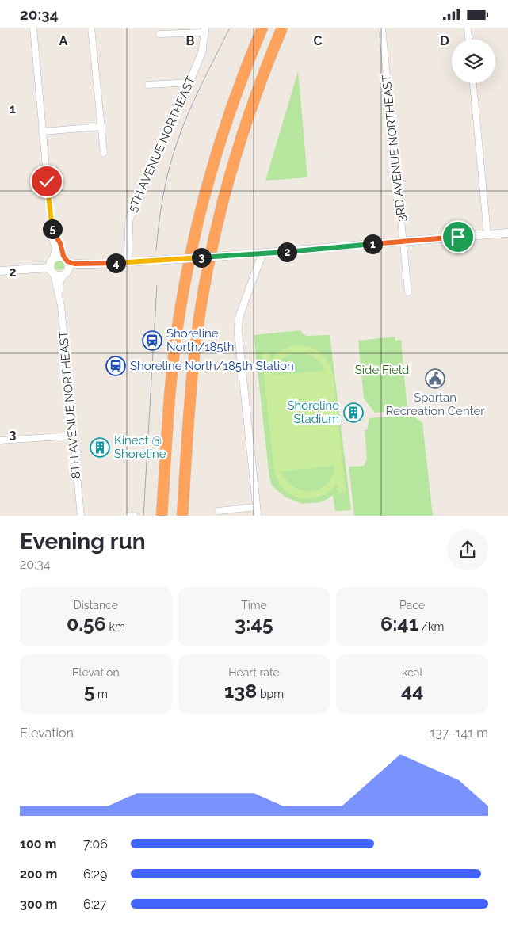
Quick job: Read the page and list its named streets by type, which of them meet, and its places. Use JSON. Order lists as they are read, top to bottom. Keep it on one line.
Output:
{"streets":{"street":["5TH AVENUE NORTHEAST","3RD AVENUE NORTHEAST","8TH AVENUE NORTHEAST"]},"parks":["Side Field"],"places":{"station":["Shoreline North/185th","Shoreline North/185th Station"],"public building":["Spartan Recreation Center"],"building":["Shoreline Stadium","Kinect @ Shoreline"]},"page":{"status":"20:34","pins":["5","1","2","3","4"],"heading":["Evening run","20:34"],"stats":[["Distance","0.56 km"],["Time","3:45"],["Pace","6:41 /km"],["Elevation","5 m"],["Heart rate","138 bpm"],["kcal","44"]],"chart":["Elevation","137–141 m"],"list":[{"name":"100 m","note":"7:06"},{"name":"200 m","note":"6:29"},{"name":"300 m","note":"6:27"}]},"grid":{"columns":["A","B","C","D"],"rows":["1","2","3"]}}
